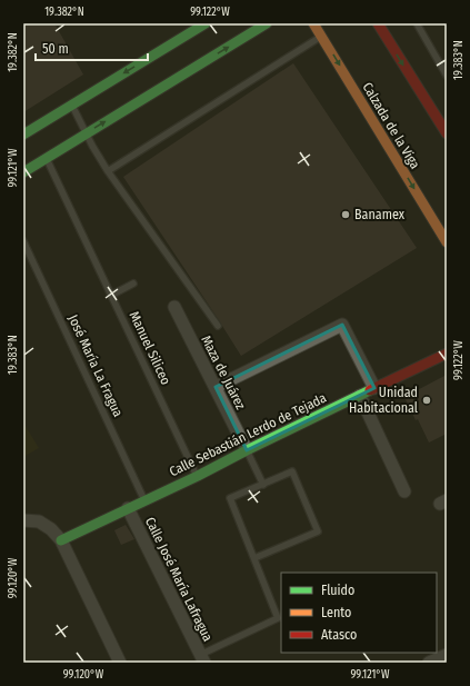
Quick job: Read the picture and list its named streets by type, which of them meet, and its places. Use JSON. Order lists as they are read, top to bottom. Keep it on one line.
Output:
{"streets":{"street":["Calzada de la Viga","Maza de Juárez","Calle Sebastián Lerdo de Tejada","Calle José María Lafragua"],"lane":["Manuel Siliceo","José María La Fragua"]},"crossings":[["Manuel Siliceo","Calle Sebastián Lerdo de Tejada"],["José María La Fragua","Calle Sebastián Lerdo de Tejada"],["Maza de Juárez","Calle Sebastián Lerdo de Tejada"],["Calle Sebastián Lerdo de Tejada","Calle José María Lafragua"]],"places":["Banamex","Unidad Habitacional"],"legend":["Fluido","Lento","Atasco"],"scale_bar":"50 m","coordinates":["19.382°N","99.122°W","19.383°N","99.121°W","99.120°W"]}
